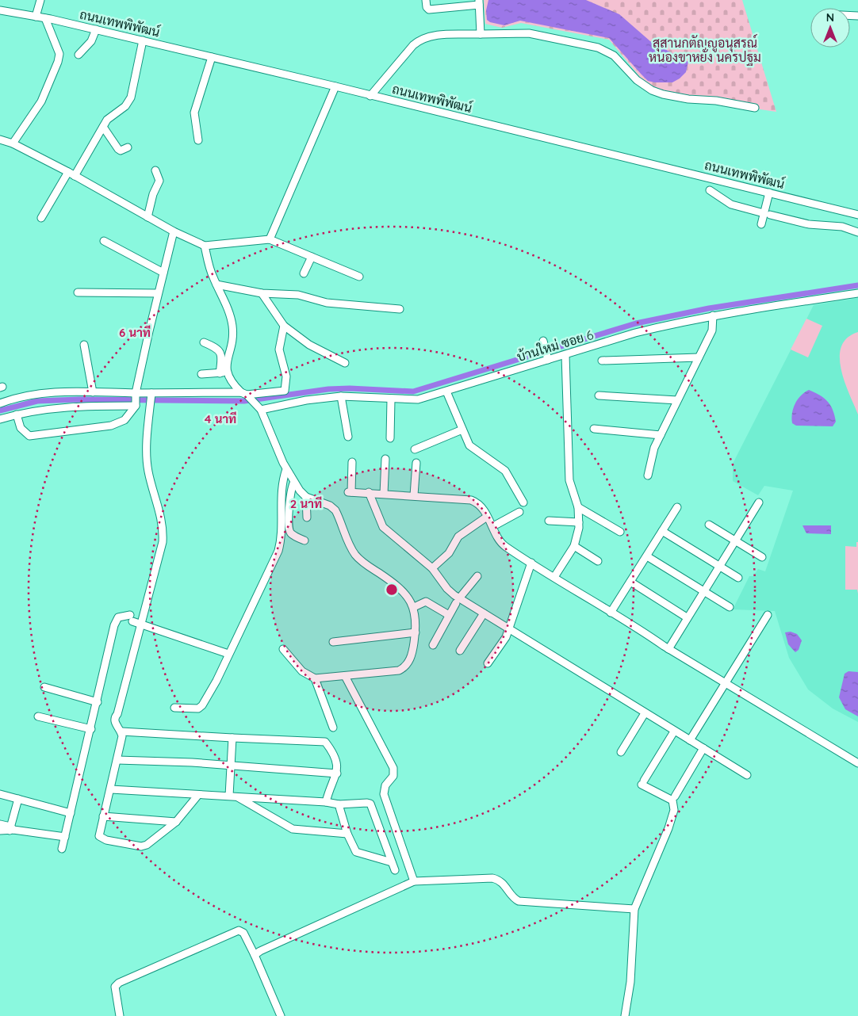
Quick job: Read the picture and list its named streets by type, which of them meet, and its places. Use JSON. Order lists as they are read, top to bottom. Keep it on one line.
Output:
{"streets":{"street":["ถนนเทพพิพัฒน์","บ้านใหม่ ซอย 6"]},"parks":["สุสานกตัญญูอนุสรณ์ หนองขาหยั่ง นครปฐม"],"north":"top","rings":["6 นาที","4 นาที","2 นาที"]}
